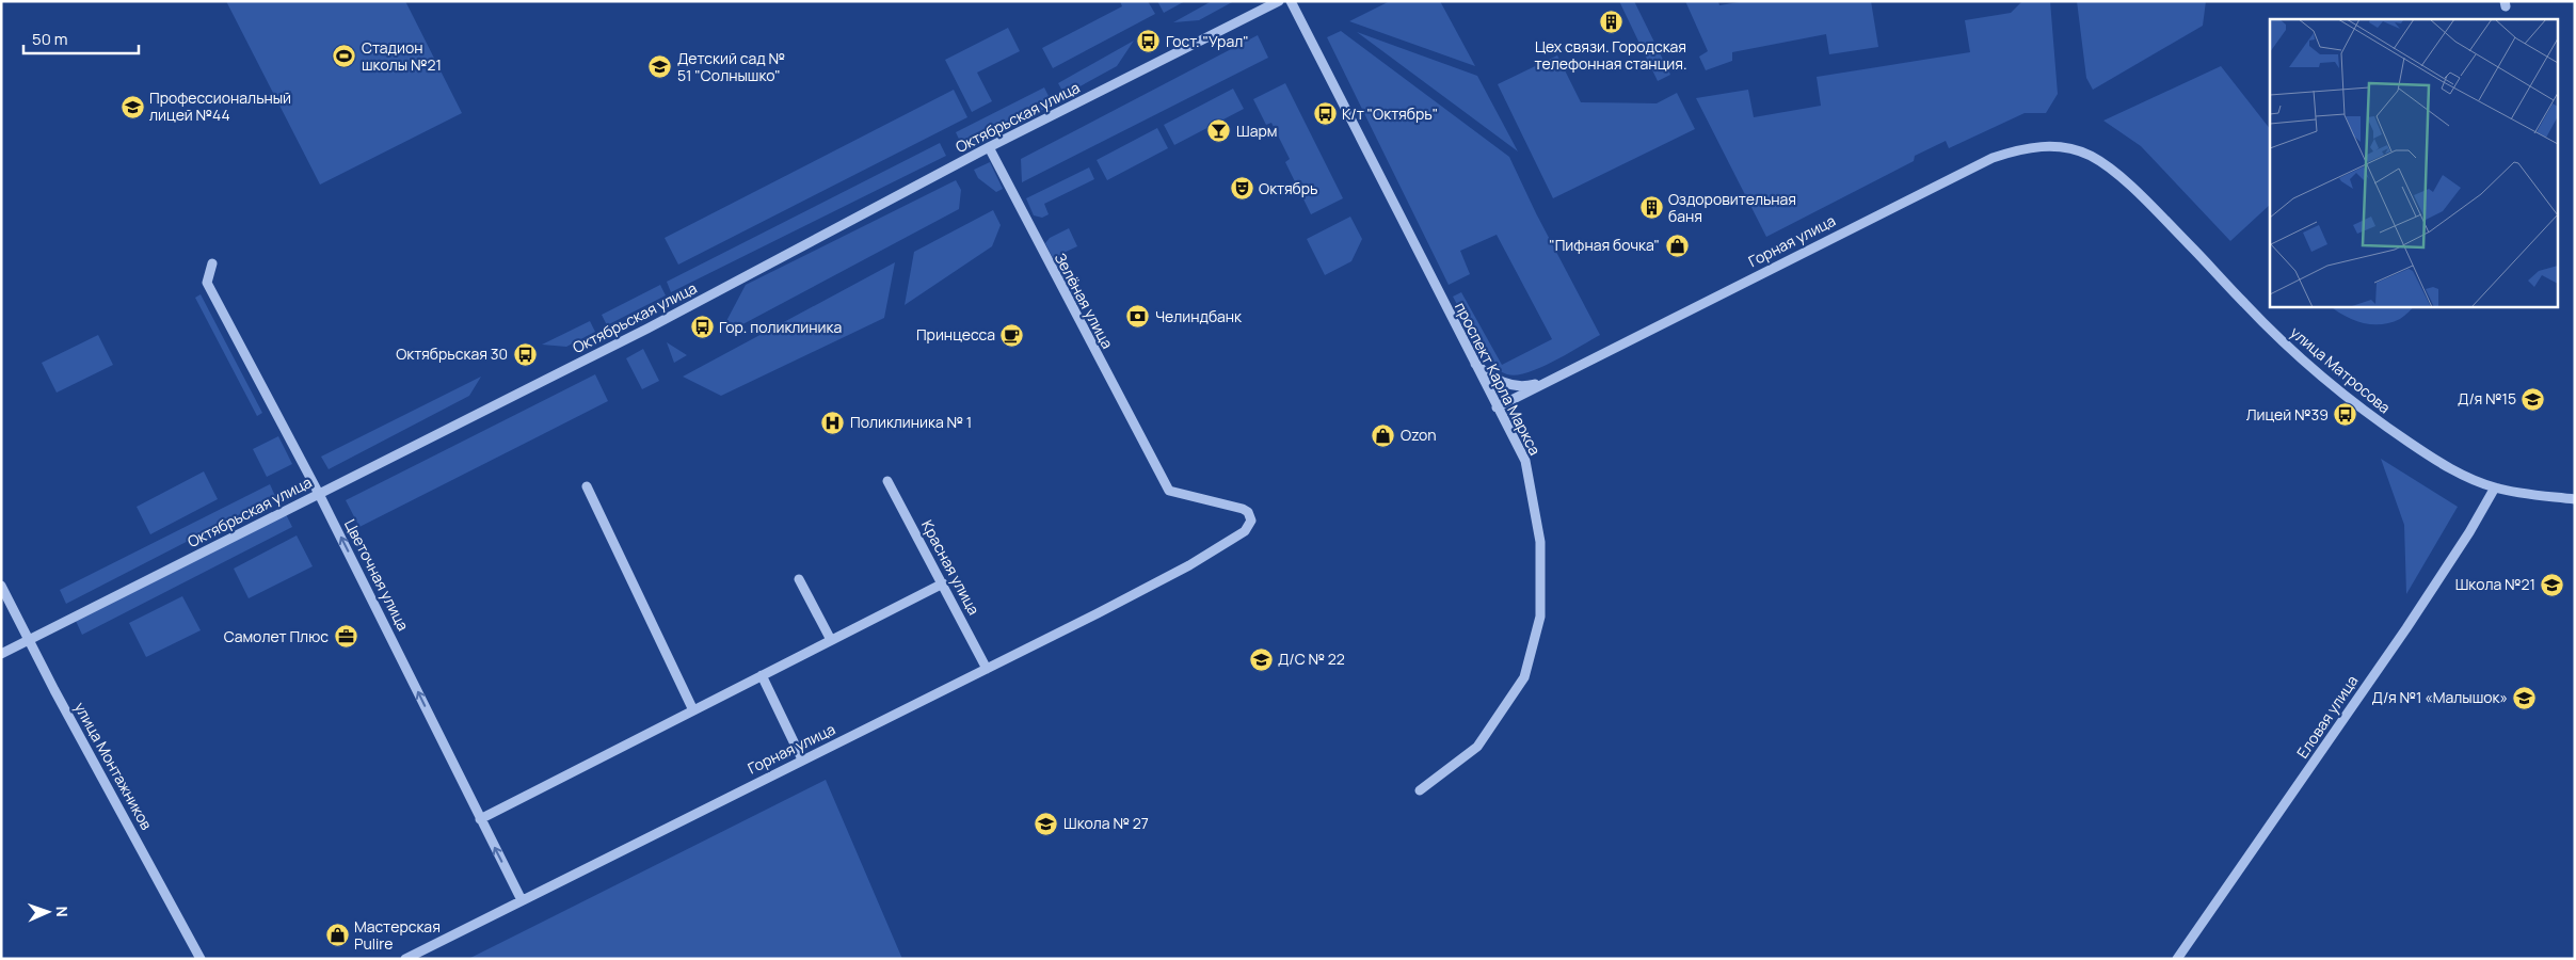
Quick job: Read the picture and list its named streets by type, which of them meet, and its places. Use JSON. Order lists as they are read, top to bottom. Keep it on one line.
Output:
{"streets":{"street":["Октябрьская улица","Горная улица","Зелёная улица","улица Матросова","проспект Карла Маркса","Красная улица","Цветочная улица","Еловая улица","улица Монтажников"]},"crossings":[["Октябрьская улица","Зелёная улица"],["Октябрьская улица","Цветочная улица"],["Октябрьская улица","улица Монтажников"],["Горная улица","Зелёная улица"],["Горная улица","улица Матросова"],["Горная улица","проспект Карла Маркса"],["Горная улица","Красная улица"],["Горная улица","Цветочная улица"],["улица Матросова","Еловая улица"]],"one_way":["Цветочная улица"],"places":{"building":["Цех связи. Городская телефонная станция.","Оздоровительная баня"],"bus stop":["Гост. \"Урал\"","К/т \"Октябрь\"","Гор. поликлиника","Октябрьская 30","Лицей №39"],"sports":["Стадион школы №21"],"school or university":["Детский сад № 51 \"Солнышко\"","Профессиональный лицей №44","Д/я №15","Школа №21","Д/С № 22","Д/я №1 «Малышок»","Школа № 27"],"bar":["Шарм"],"theatre":["Октябрь"],"shop":["\"Пифная бочка\"","Ozon","Мастерская Pulire"],"bank":["Челиндбанк"],"cafe":["Принцесса"],"hospital":["Поликлиника № 1"],"office":["Самолет Плюс"]},"scale_bar":"50 m","north":"right"}
